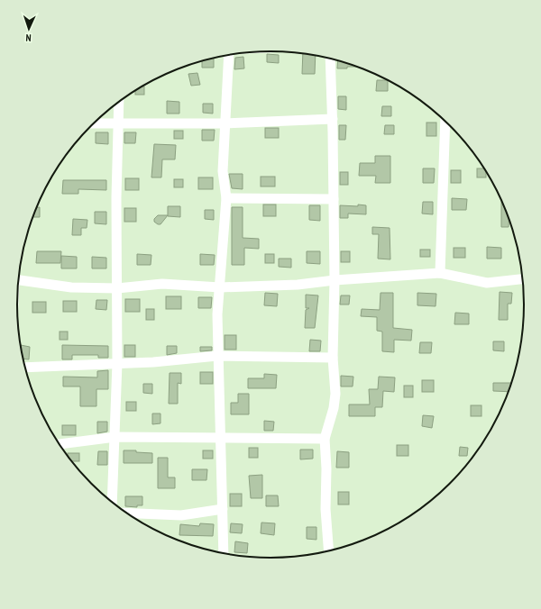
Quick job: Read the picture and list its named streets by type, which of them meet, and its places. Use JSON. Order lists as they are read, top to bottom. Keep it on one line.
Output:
{"north":"bottom"}
